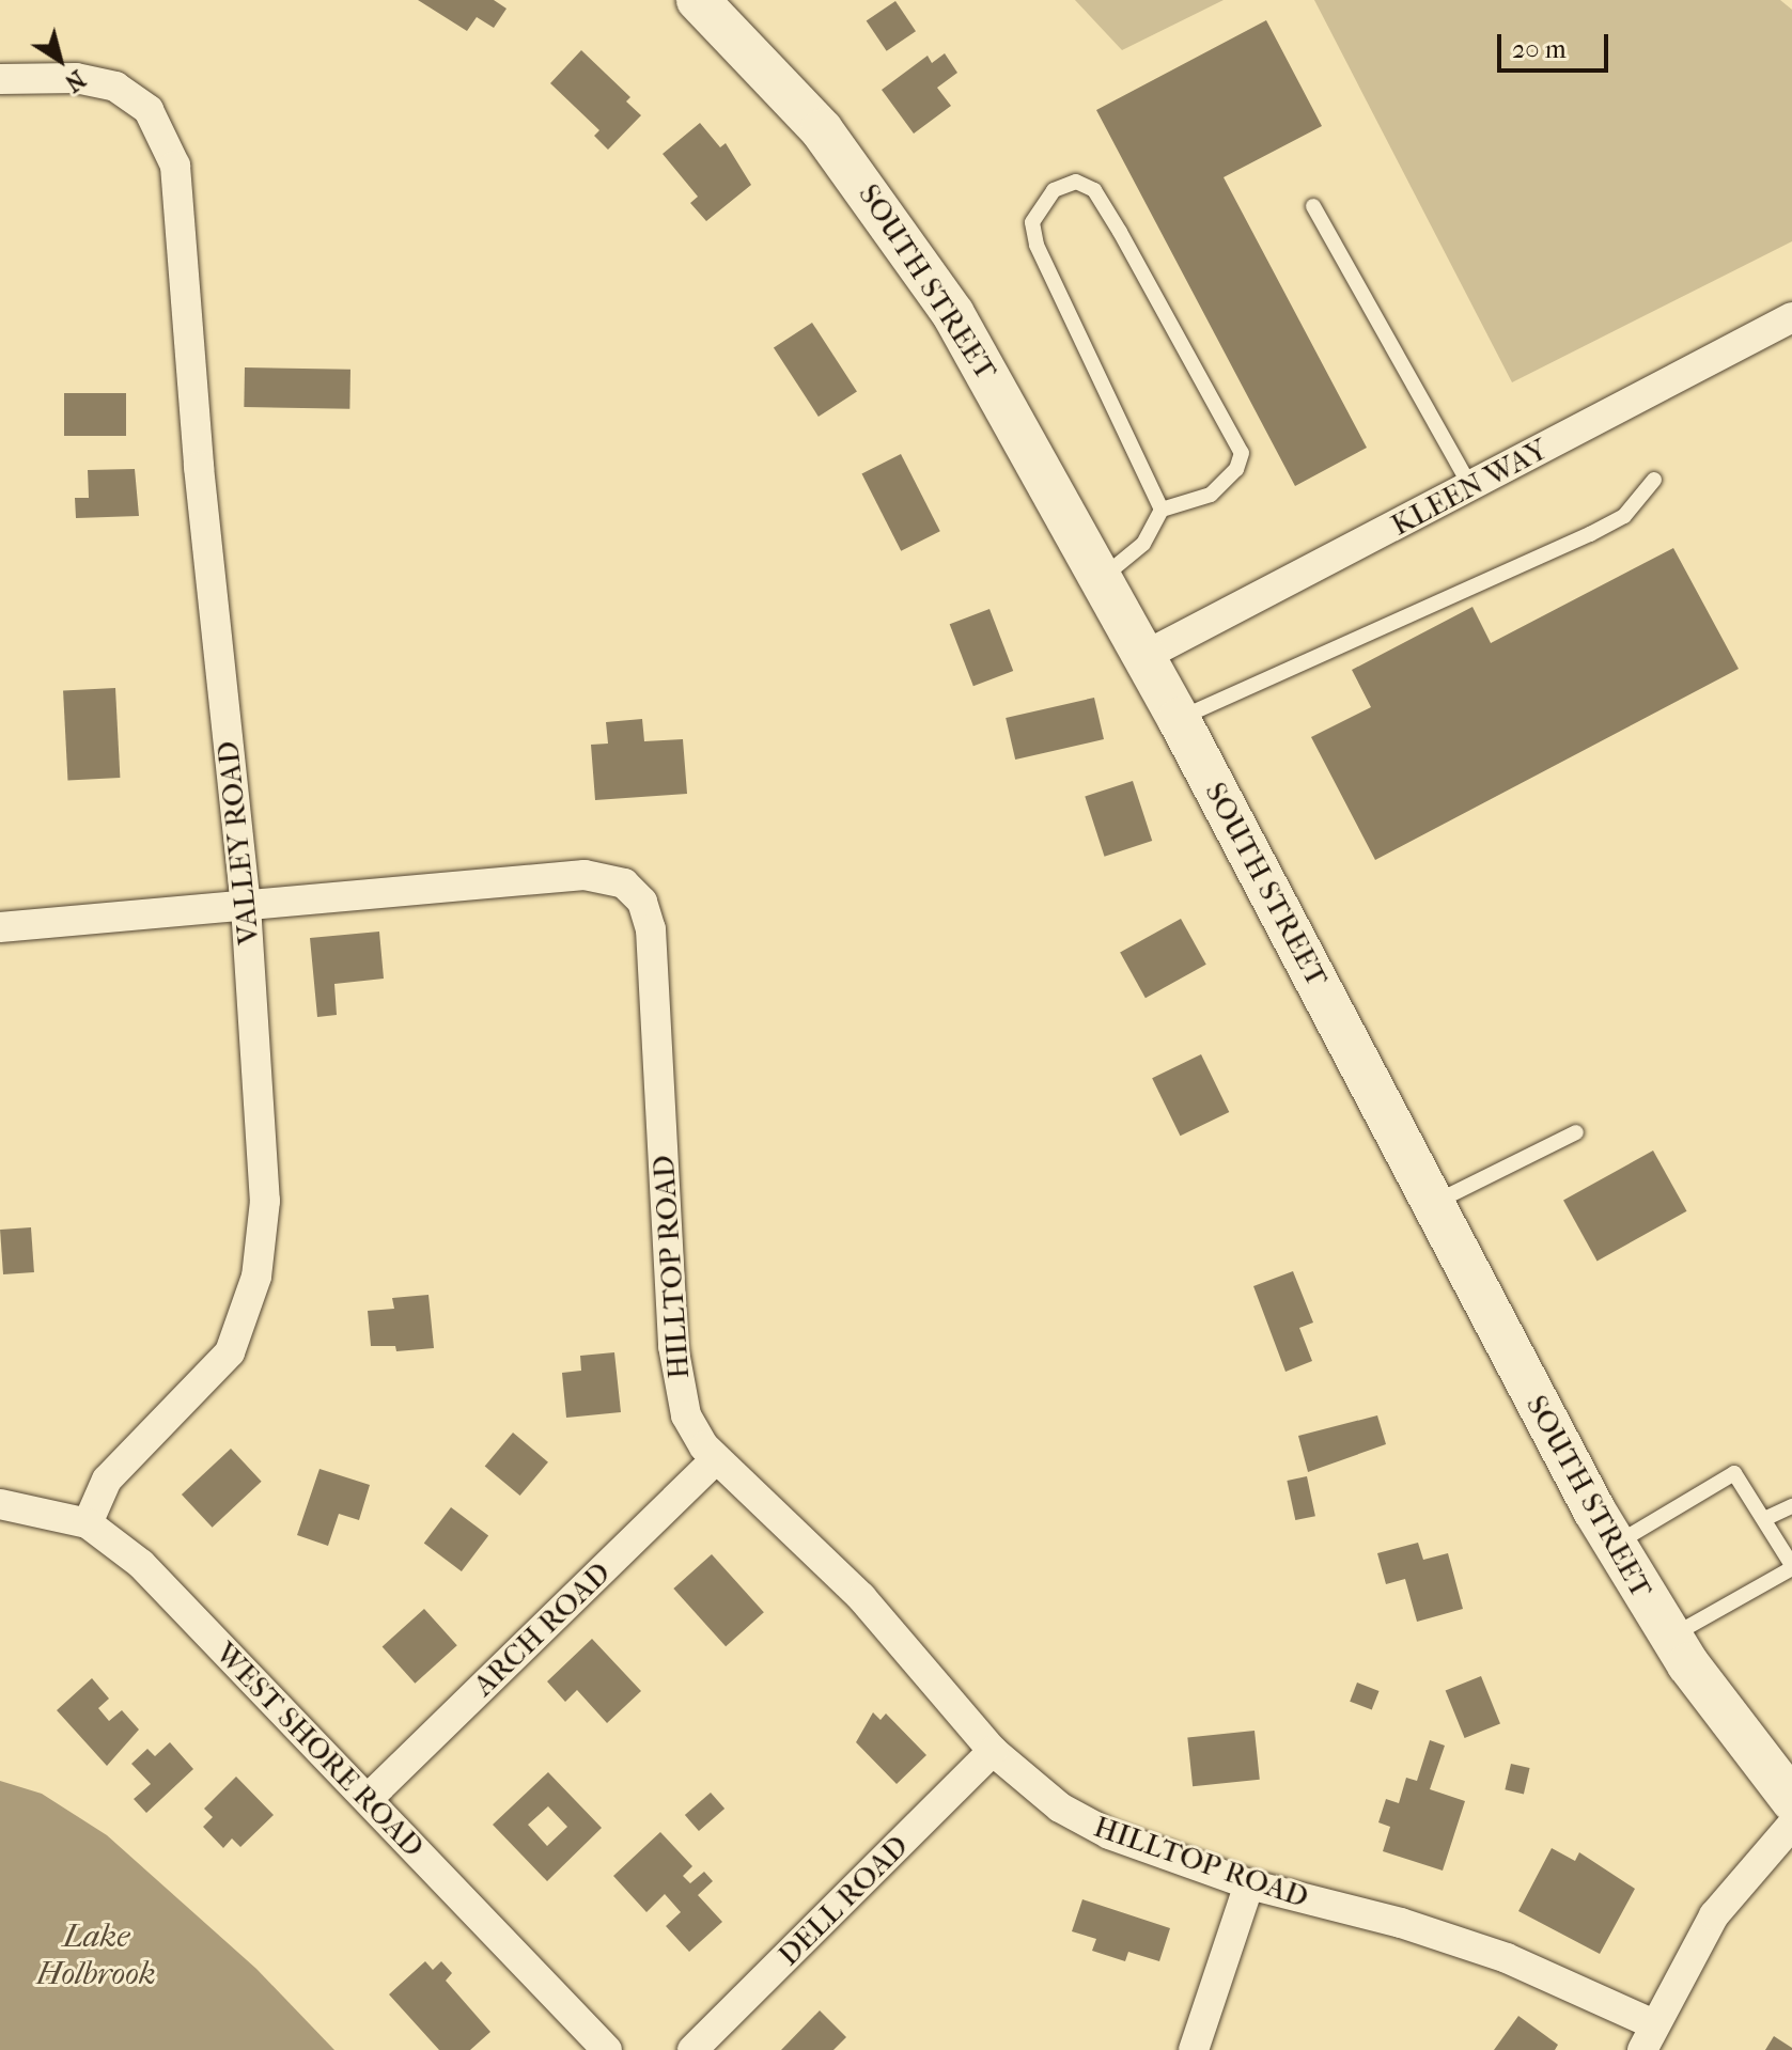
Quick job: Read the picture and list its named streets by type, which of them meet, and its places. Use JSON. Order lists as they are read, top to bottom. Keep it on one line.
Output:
{"streets":{"main road":["SOUTH STREET"],"street":["KLEEN WAY","VALLEY ROAD","HILLTOP ROAD","ARCH ROAD","WEST SHORE ROAD","DELL ROAD"]},"crossings":[["SOUTH STREET","KLEEN WAY"],["VALLEY ROAD","HILLTOP ROAD"],["VALLEY ROAD","WEST SHORE ROAD"],["HILLTOP ROAD","ARCH ROAD"],["HILLTOP ROAD","DELL ROAD"],["ARCH ROAD","WEST SHORE ROAD"]],"water":["Lake Holbrook"],"scale_bar":"20 m","north":"bottom right"}
